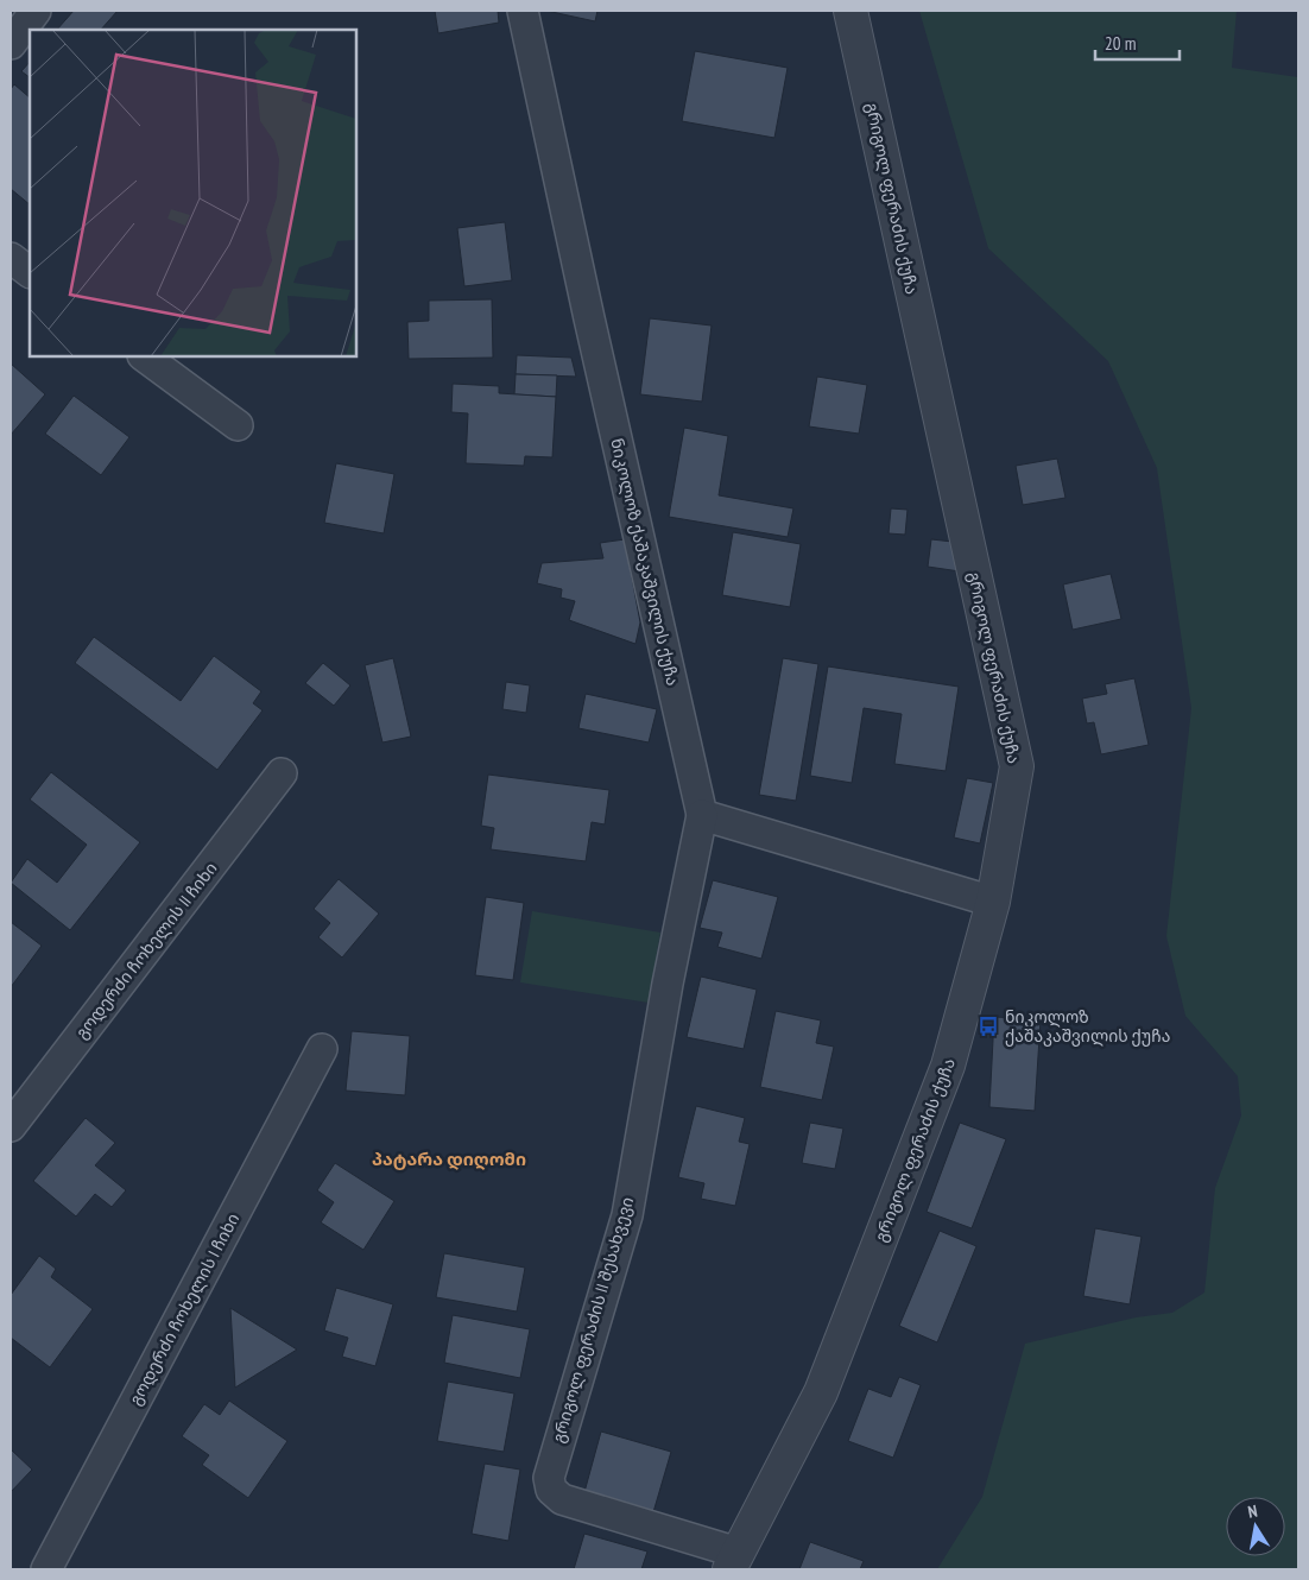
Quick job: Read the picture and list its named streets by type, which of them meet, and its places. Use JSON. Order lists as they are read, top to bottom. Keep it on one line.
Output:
{"streets":{"street":["გრიგოლ ფერაძის ქუჩა","ნიკოლოზ ქაშაკაშვილის ქუჩა","გოდერძი ჩოხელის II ჩიხი","გოდერძი ჩოხელის I ჩიხი","გრიგოლ ფერაძის II შესახვევი"]},"crossings":[["გრიგოლ ფერაძის ქუჩა","გრიგოლ ფერაძის II შესახვევი"],["ნიკოლოზ ქაშაკაშვილის ქუჩა","გრიგოლ ფერაძის II შესახვევი"]],"districts":["პატარა დიღომი"],"places":{"bus stop":["ნიკოლოზ ქაშაკაშვილის ქუჩა"]},"scale_bar":"20 m","north":"top"}
